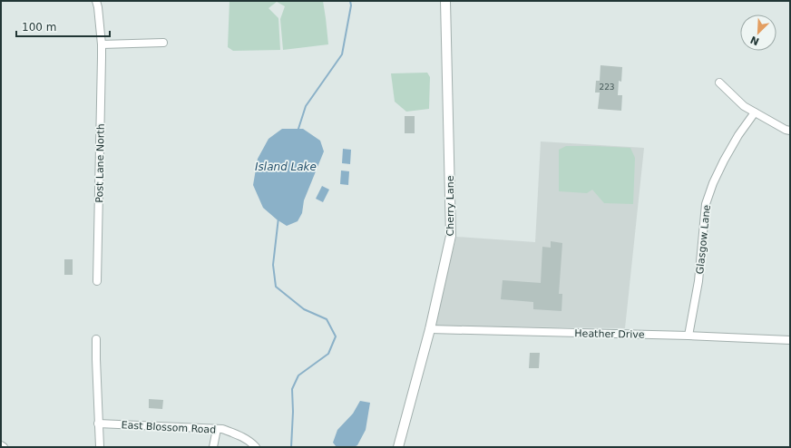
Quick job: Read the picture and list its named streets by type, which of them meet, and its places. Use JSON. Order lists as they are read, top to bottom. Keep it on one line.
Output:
{"streets":{"street":["Post Lane North","Cherry Lane","Glasgow Lane","Heather Drive","East Blossom Road"]},"crossings":[["Cherry Lane","Heather Drive"],["Glasgow Lane","Heather Drive"]],"water":["Island Lake"],"house_numbers":["223"],"scale_bar":"100 m","north":"bottom left"}
